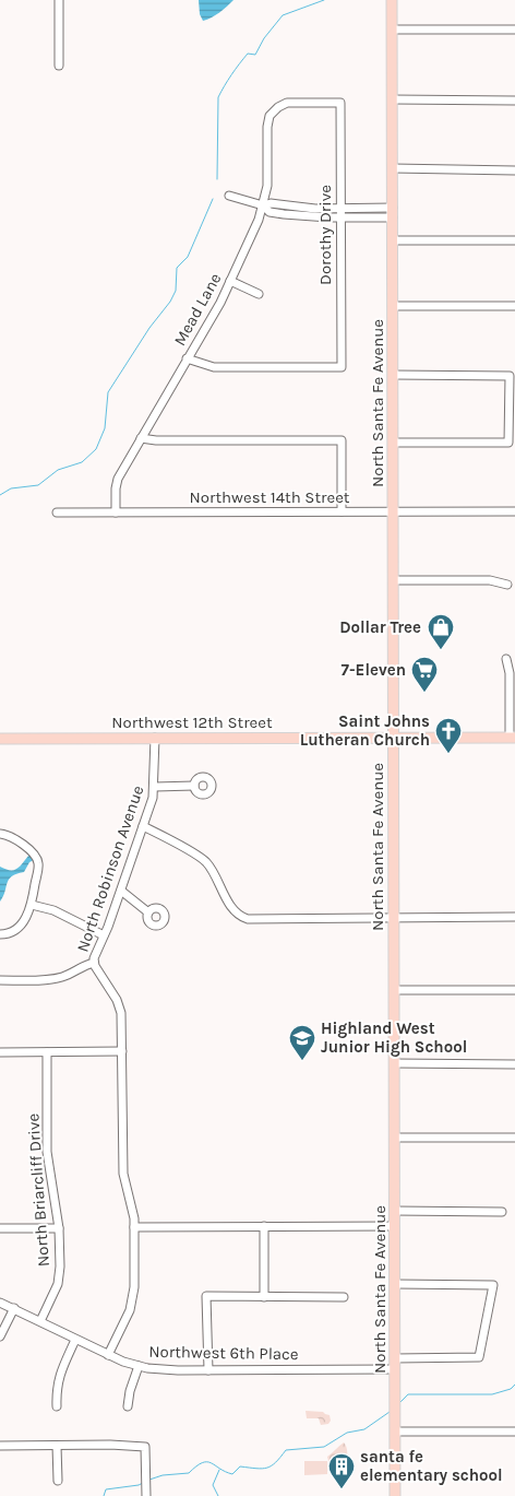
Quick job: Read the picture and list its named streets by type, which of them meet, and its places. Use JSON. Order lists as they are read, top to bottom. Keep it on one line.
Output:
{"streets":{"main road":["North Santa Fe Avenue","Northwest 12th Street"],"street":["Dorothy Drive","Mead Lane","Northwest 14th Street","North Robinson Avenue","North Briarcliff Drive","Northwest 6th Place"]},"crossings":[["Dorothy Drive","Mead Lane"],["Mead Lane","Northwest 14th Street"],["North Santa Fe Avenue","Northwest 14th Street"],["North Santa Fe Avenue","Northwest 12th Street"],["North Santa Fe Avenue","Northwest 6th Place"],["Northwest 12th Street","North Robinson Avenue"],["North Robinson Avenue","Northwest 6th Place"],["North Briarcliff Drive","Northwest 6th Place"]],"places":{"shop":["Dollar Tree"],"supermarket":["7-Eleven"],"church":["Saint Johns Lutheran Church"],"school or university":["Highland West Junior High School"],"building":["santa fe elementary school"]}}
